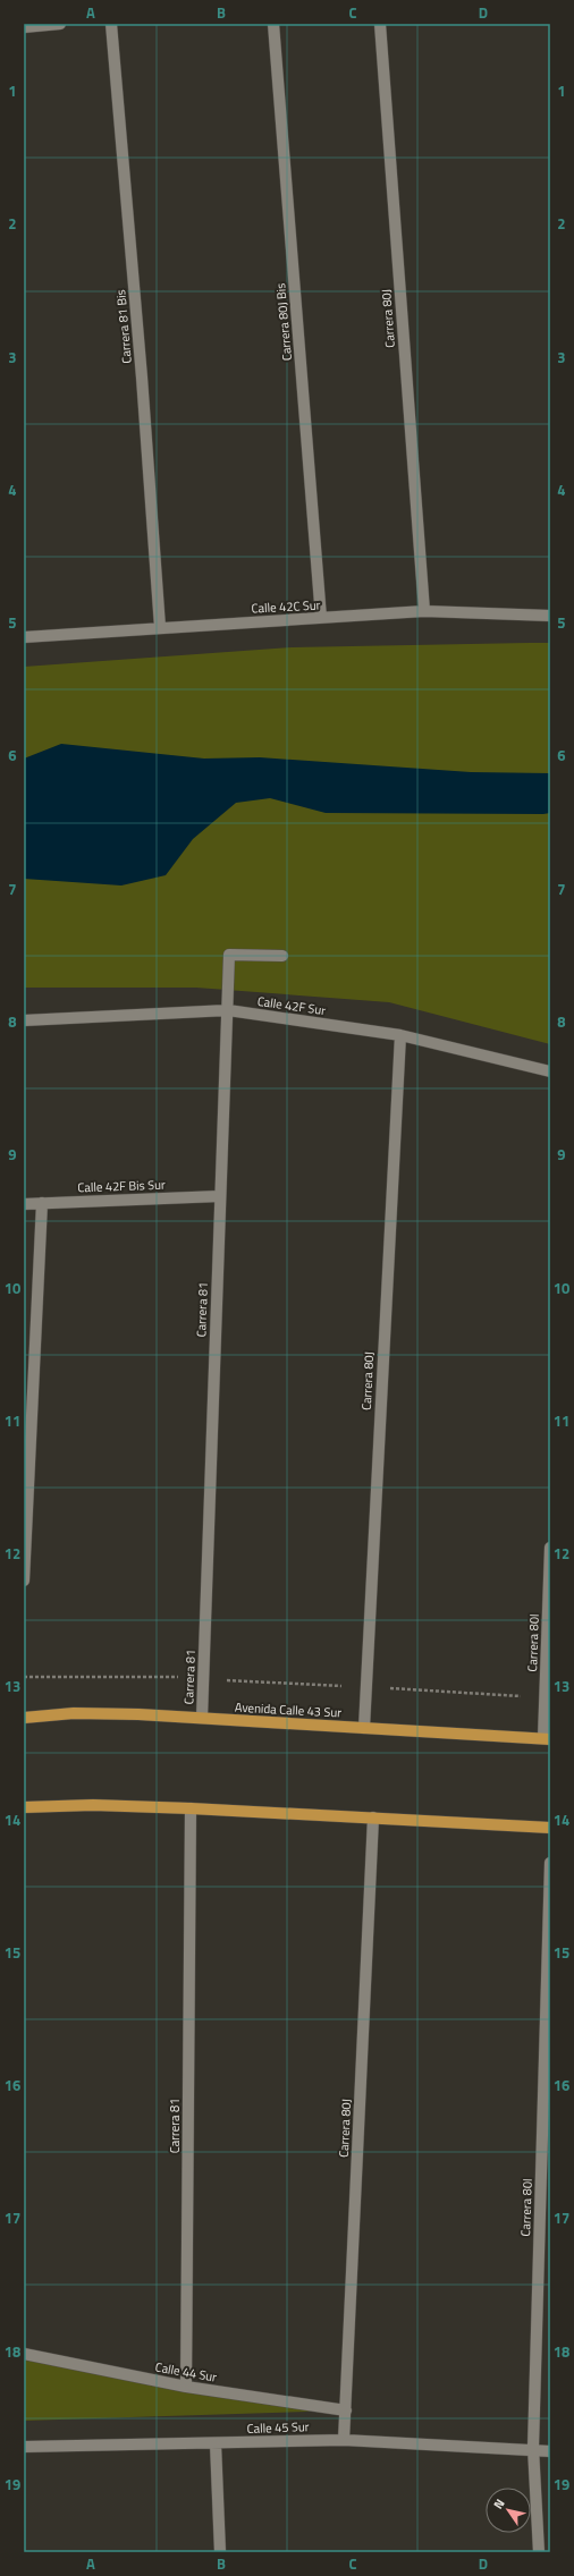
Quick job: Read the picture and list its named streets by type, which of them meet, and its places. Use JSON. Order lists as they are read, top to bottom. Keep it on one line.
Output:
{"streets":{"main road":["Avenida Calle 43 Sur"],"street":["Carrera 80J","Carrera 80J Bis","Carrera 81 Bis","Calle 42C Sur","Calle 42F Sur","Calle 42F Bis Sur","Carrera 81","Carrera 80I","Calle 44 Sur","Calle 45 Sur"]},"crossings":[["Carrera 80J","Calle 42C Sur"],["Carrera 80J","Calle 42F Sur"],["Carrera 80J","Avenida Calle 43 Sur"],["Carrera 80J","Calle 44 Sur"],["Carrera 80J","Calle 45 Sur"],["Carrera 80J Bis","Calle 42C Sur"],["Carrera 81 Bis","Calle 42C Sur"],["Calle 42F Sur","Carrera 81"],["Calle 42F Bis Sur","Carrera 81"],["Carrera 81","Avenida Calle 43 Sur"],["Carrera 81","Calle 44 Sur"],["Carrera 80I","Avenida Calle 43 Sur"],["Carrera 80I","Calle 45 Sur"]],"north":"top left","grid":{"columns":["A","B","C","D"],"rows":["1","2","3","4","5","6","7","8","9","10","11","12","13","14","15","16","17","18","19"]}}
